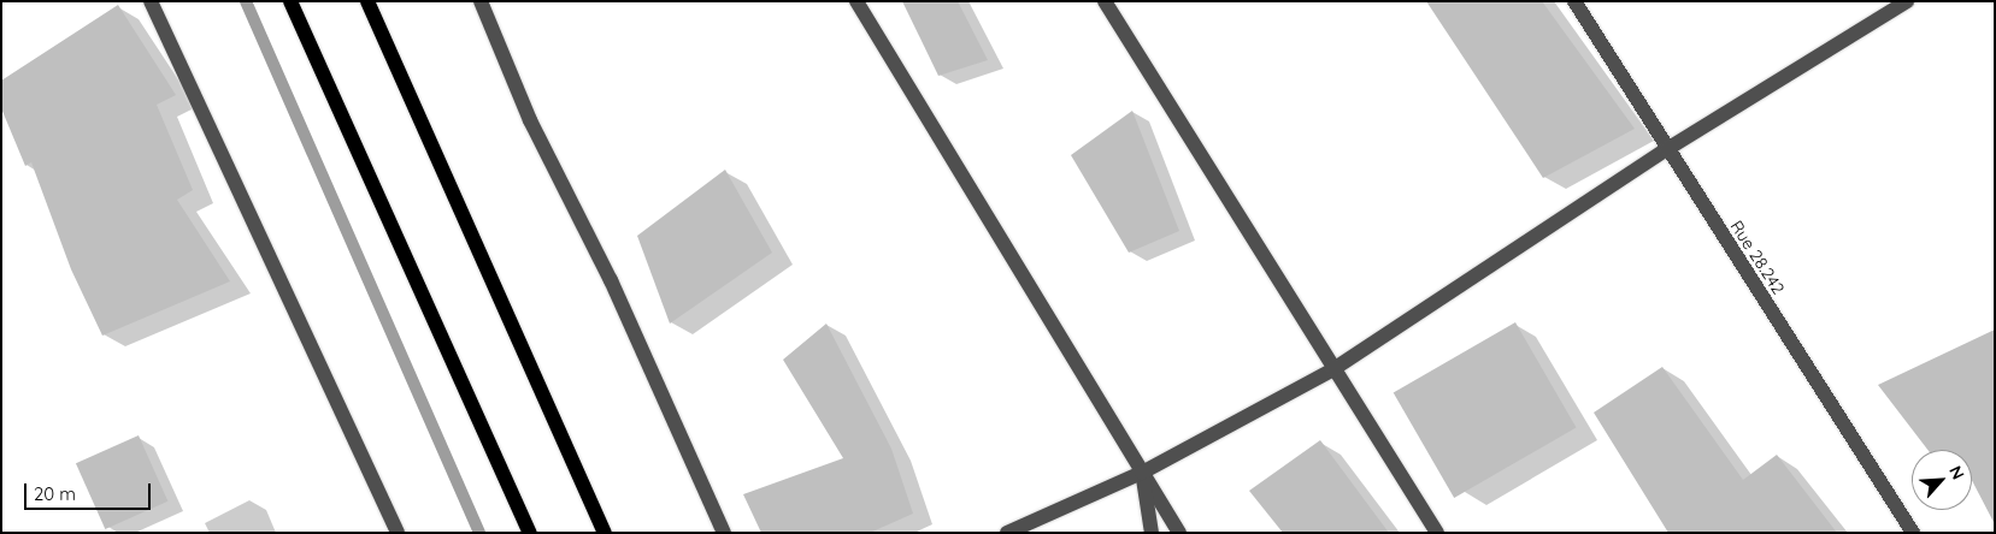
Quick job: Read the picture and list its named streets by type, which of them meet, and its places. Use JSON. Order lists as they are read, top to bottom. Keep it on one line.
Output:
{"streets":{"street":["Rue 28.242"]},"scale_bar":"20 m","north":"top right"}
